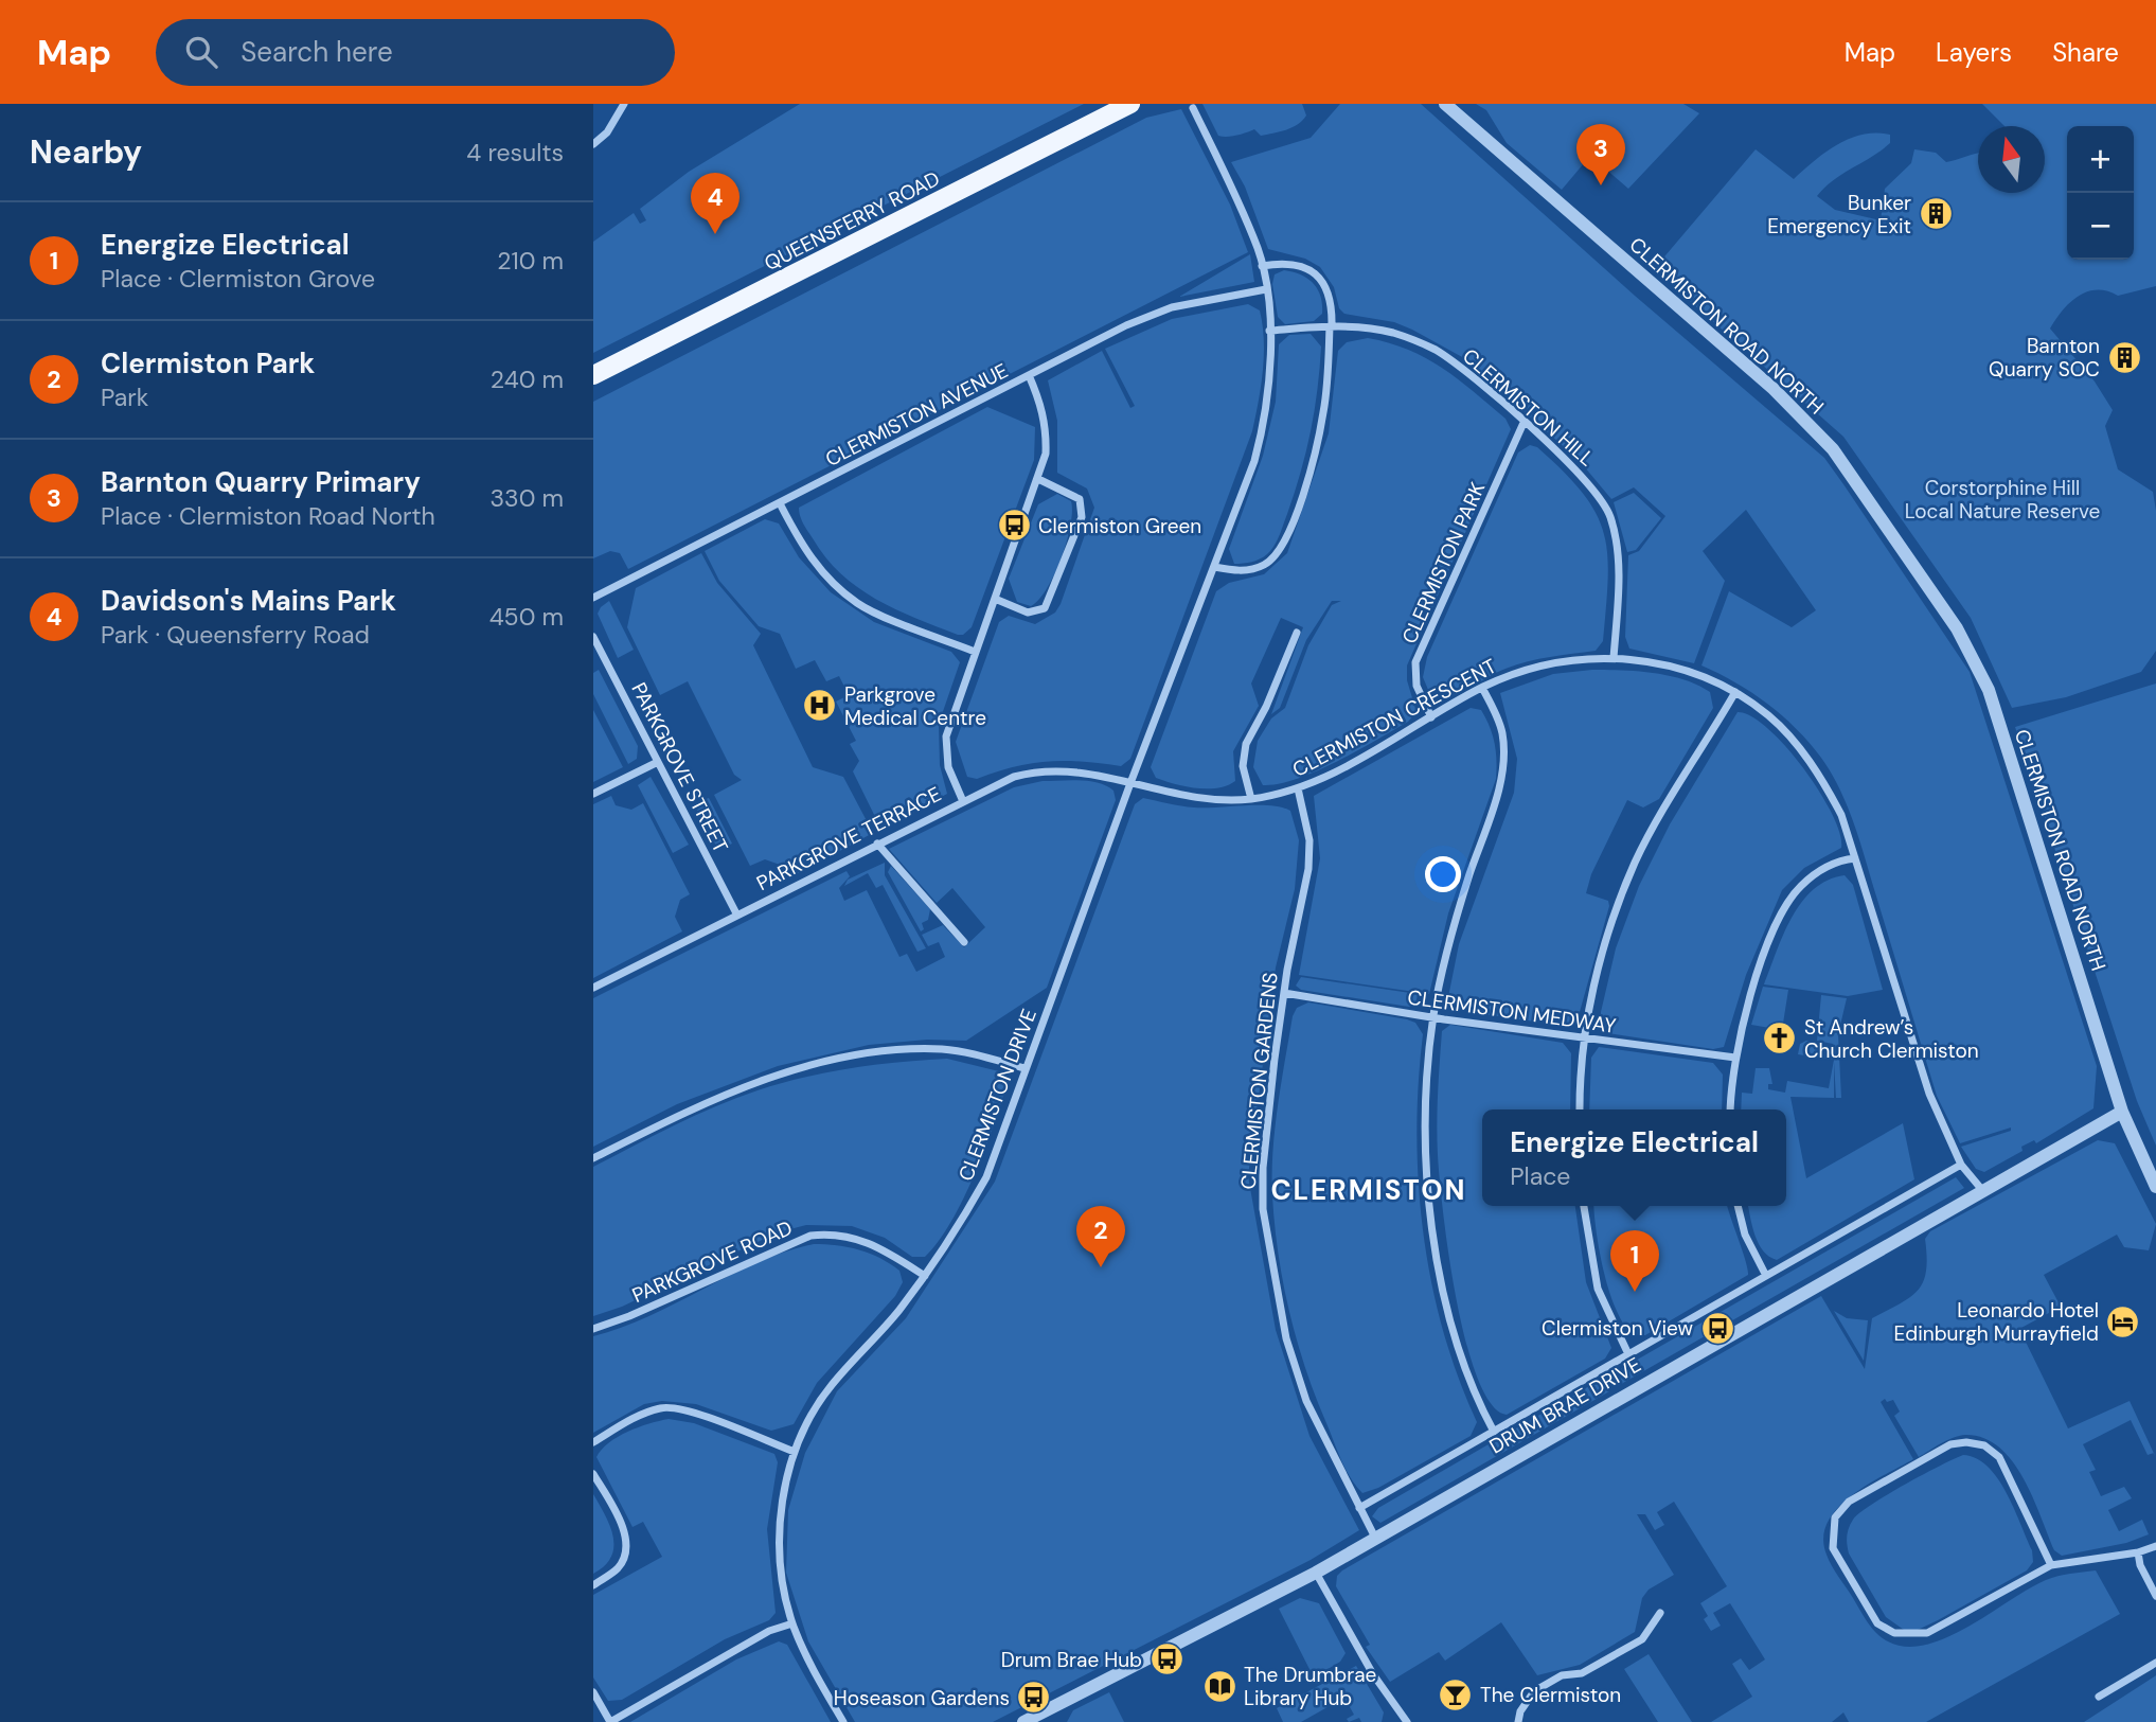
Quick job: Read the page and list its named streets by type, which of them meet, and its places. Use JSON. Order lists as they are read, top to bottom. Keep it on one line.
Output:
{"streets":{"main road":["QUEENSFERRY ROAD"],"street":["CLERMISTON ROAD NORTH","CLERMISTON HILL","CLERMISTON AVENUE","CLERMISTON PARK","CLERMISTON CRESCENT","PARKGROVE STREET","PARKGROVE TERRACE","CLERMISTON MEDWAY","CLERMISTON GARDENS","CLERMISTON DRIVE","PARKGROVE ROAD","DRUM BRAE DRIVE"]},"crossings":[["CLERMISTON ROAD NORTH","DRUM BRAE DRIVE"],["CLERMISTON HILL","CLERMISTON PARK"],["CLERMISTON HILL","CLERMISTON CRESCENT"],["CLERMISTON HILL","CLERMISTON DRIVE"],["CLERMISTON AVENUE","CLERMISTON DRIVE"],["CLERMISTON PARK","CLERMISTON CRESCENT"],["CLERMISTON CRESCENT","PARKGROVE TERRACE"],["CLERMISTON CRESCENT","CLERMISTON GARDENS"],["CLERMISTON CRESCENT","CLERMISTON DRIVE"],["CLERMISTON CRESCENT","DRUM BRAE DRIVE"],["PARKGROVE STREET","PARKGROVE TERRACE"],["PARKGROVE TERRACE","CLERMISTON DRIVE"],["CLERMISTON MEDWAY","CLERMISTON GARDENS"],["CLERMISTON GARDENS","DRUM BRAE DRIVE"],["CLERMISTON DRIVE","PARKGROVE ROAD"]],"districts":["CLERMISTON"],"parks":["Corstorphine Hill Local Nature Reserve"],"places":{"building":["Bunker Emergency Exit","Barnton Quarry SOC"],"bus stop":["Clermiston Green","Clermiston View","Drum Brae Hub","Hoseason Gardens"],"hospital":["Parkgrove Medical Centre"],"church":["St Andrew’s Church Clermiston"],"hotel":["Leonardo Hotel Edinburgh Murrayfield"],"library":["The Drumbrae Library Hub"],"bar":["The Clermiston"]},"north":"top","page":{"header":"Map","search":"Search here","nav":["Map","Layers","Share"],"heading":["Nearby","4 results"],"pins":["3","4","2","1"],"map_buttons":["+","−"],"list":[{"mark":"1","name":"Energize Electrical","note":"Place · Clermiston Grove","value":"210 m"},{"mark":"2","name":"Clermiston Park","note":"Park","value":"240 m"},{"mark":"3","name":"Barnton Quarry Primary","note":"Place · Clermiston Road North","value":"330 m"},{"mark":"4","name":"Davidson's Mains Park","note":"Park · Queensferry Road","value":"450 m"}],"popup":["Energize Electrical","Place"]}}
